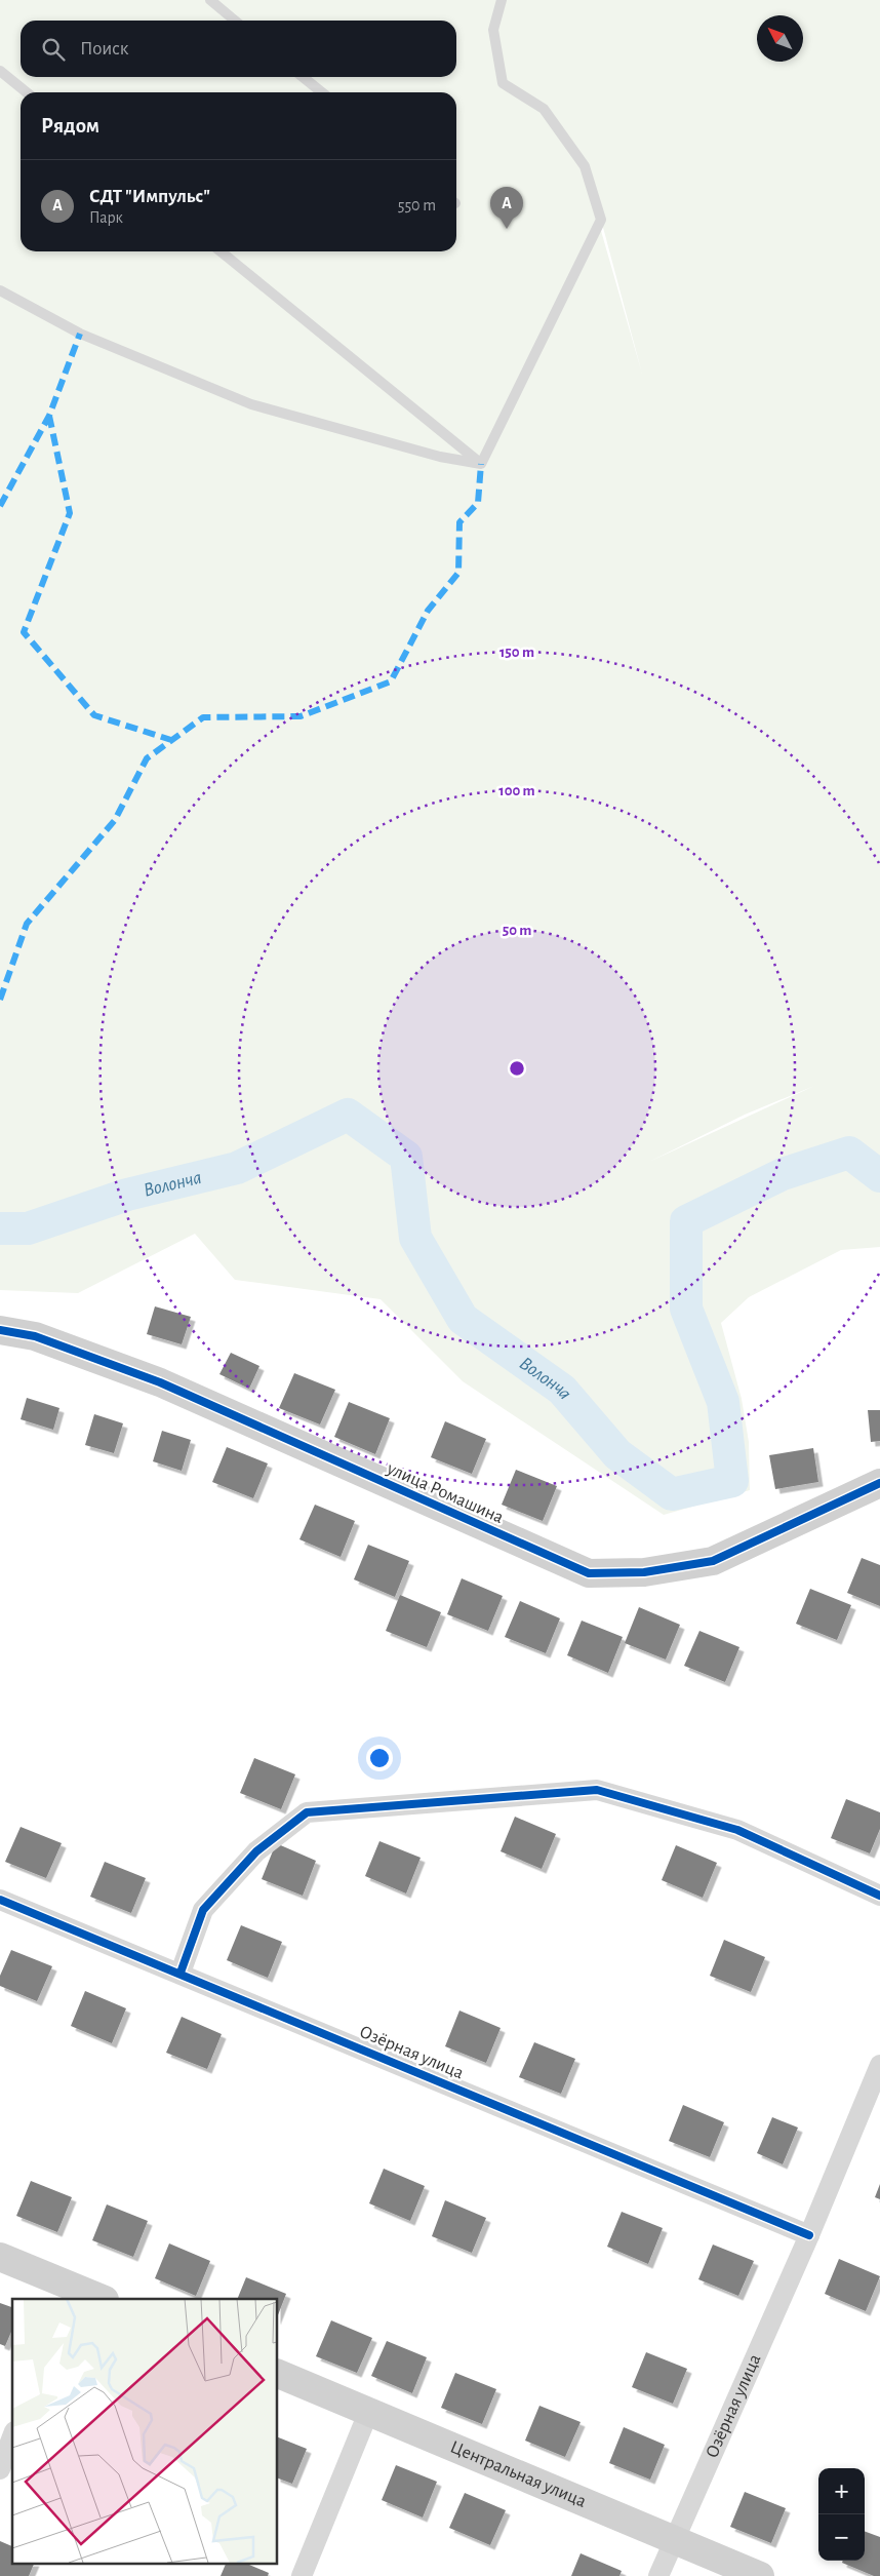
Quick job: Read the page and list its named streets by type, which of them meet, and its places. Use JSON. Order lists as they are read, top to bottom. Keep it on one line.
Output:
{"streets":{"street":["улица Ромашина","Озёрная улица","Центральная улица"]},"crossings":[["Озёрная улица","Центральная улица"]],"water":["Волонча"],"north":"top left","page":{"search":"Поиск","heading":"Рядом","list":[{"mark":"A","name":"СДТ \"Импульс\"","note":"Парк","value":"550 m"}],"pins":"A","map_buttons":["+","−"]},"rings":["150 m","100 m","50 m"]}
